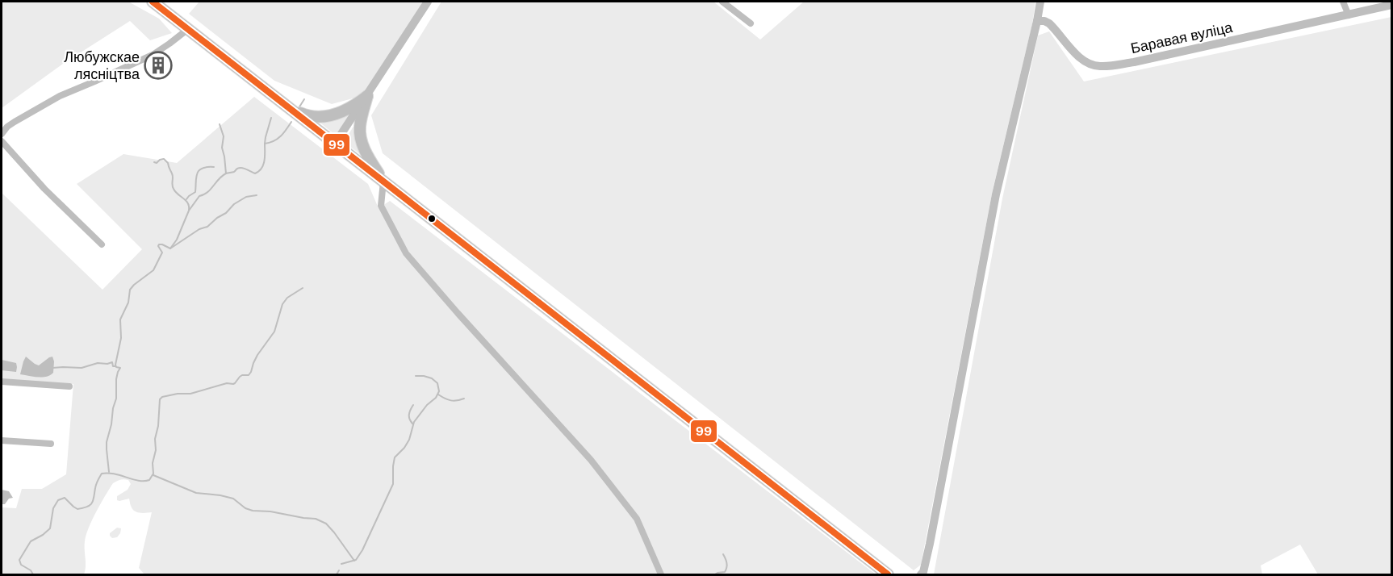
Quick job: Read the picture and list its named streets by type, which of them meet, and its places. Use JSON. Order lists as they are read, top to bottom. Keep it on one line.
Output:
{"streets":{"street":["Баравая вуліца"]},"places":{"building":["Любужскае лясніцтва"]},"lines":["transit line 99"]}
